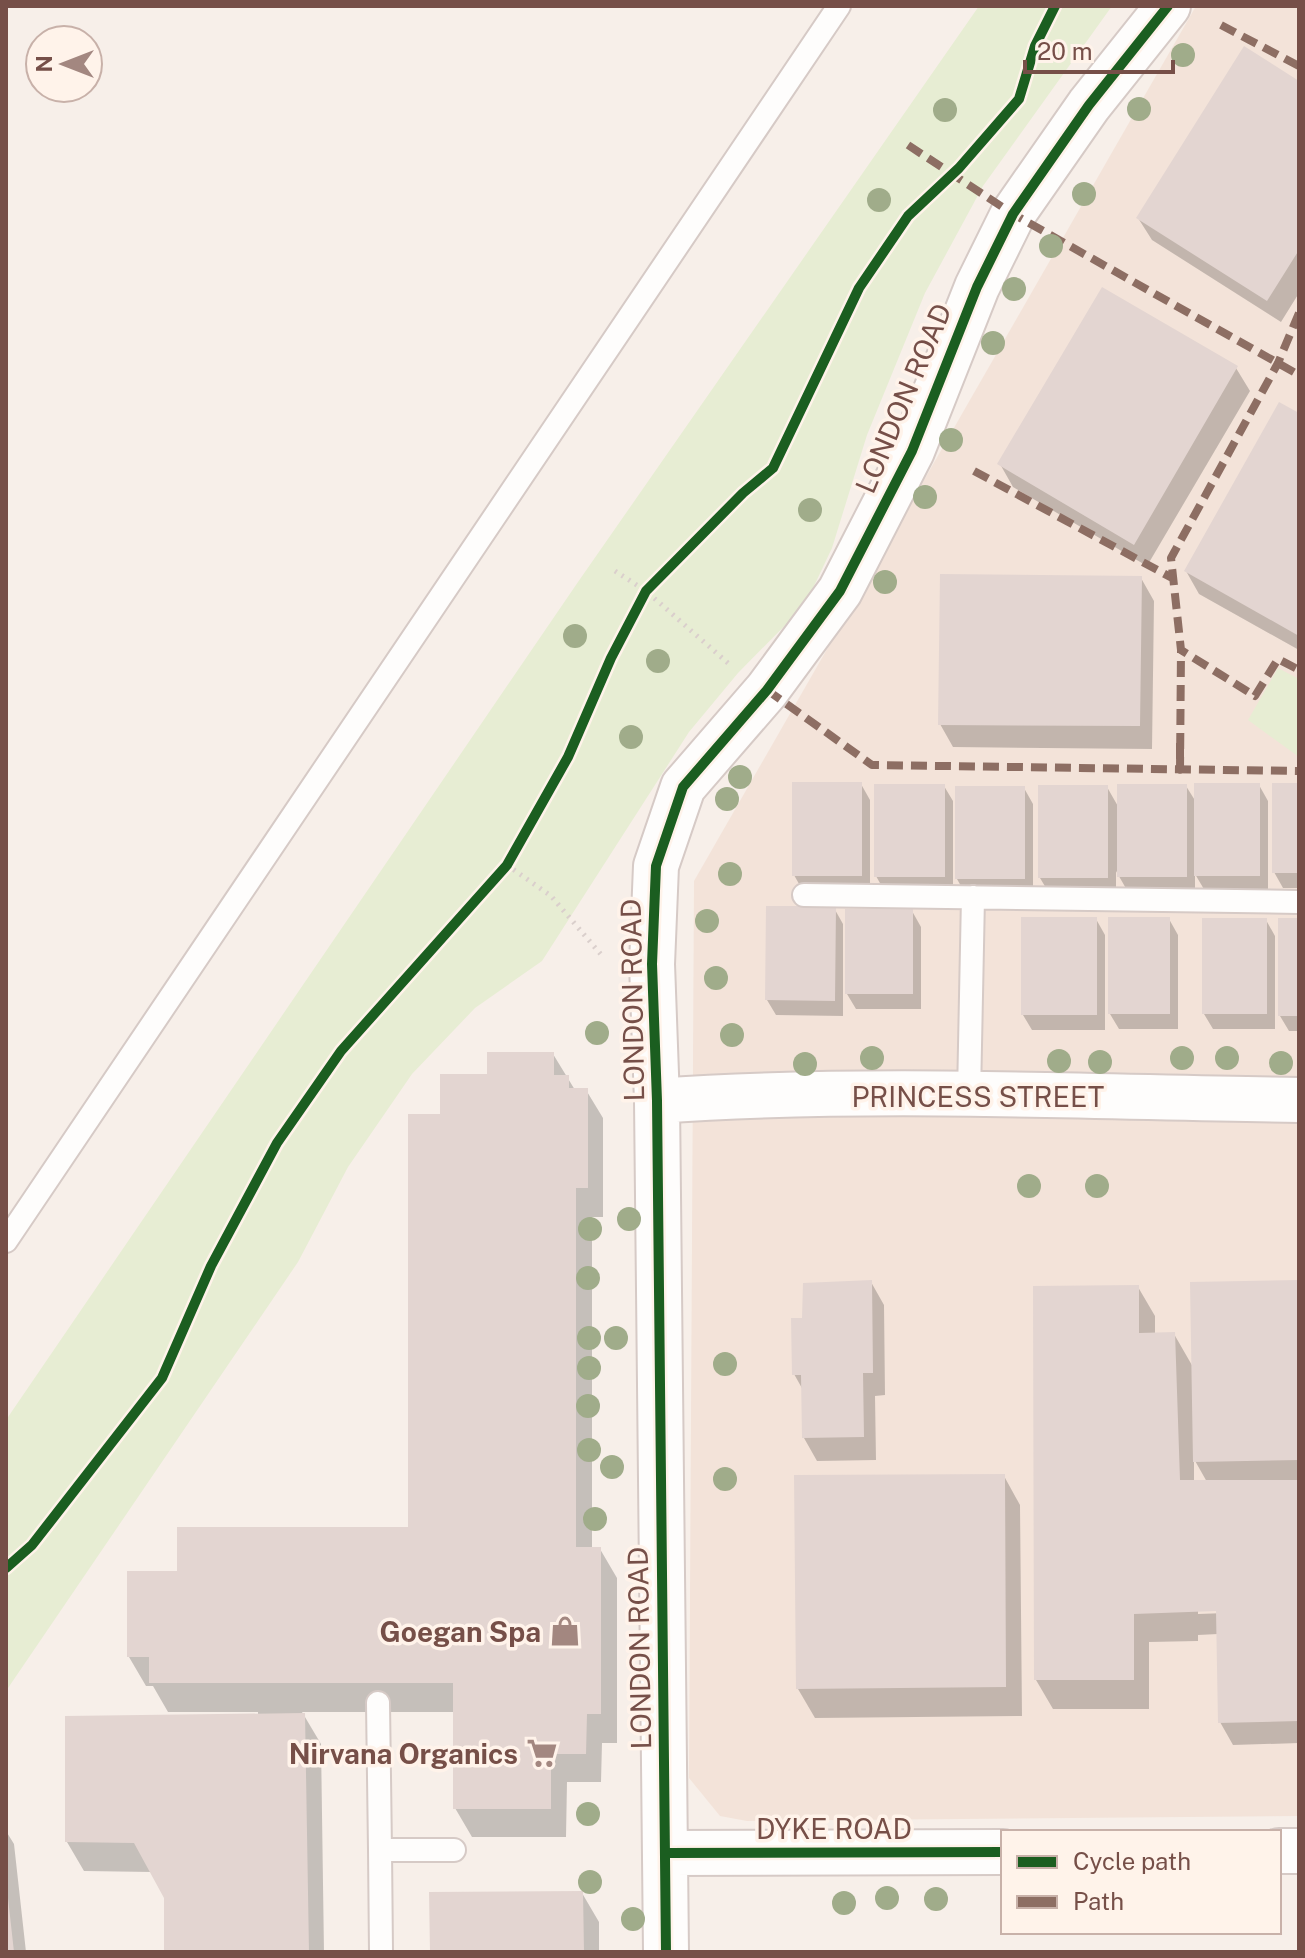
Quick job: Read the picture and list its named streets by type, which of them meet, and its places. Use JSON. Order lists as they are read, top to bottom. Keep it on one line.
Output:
{"streets":{"street":["LONDON ROAD","PRINCESS STREET","DYKE ROAD"]},"crossings":[["LONDON ROAD","PRINCESS STREET"],["LONDON ROAD","DYKE ROAD"]],"places":{"shop":["Goegan Spa"],"supermarket":["Nirvana Organics"]},"legend":["Cycle path","Path"],"scale_bar":"20 m","north":"left"}
